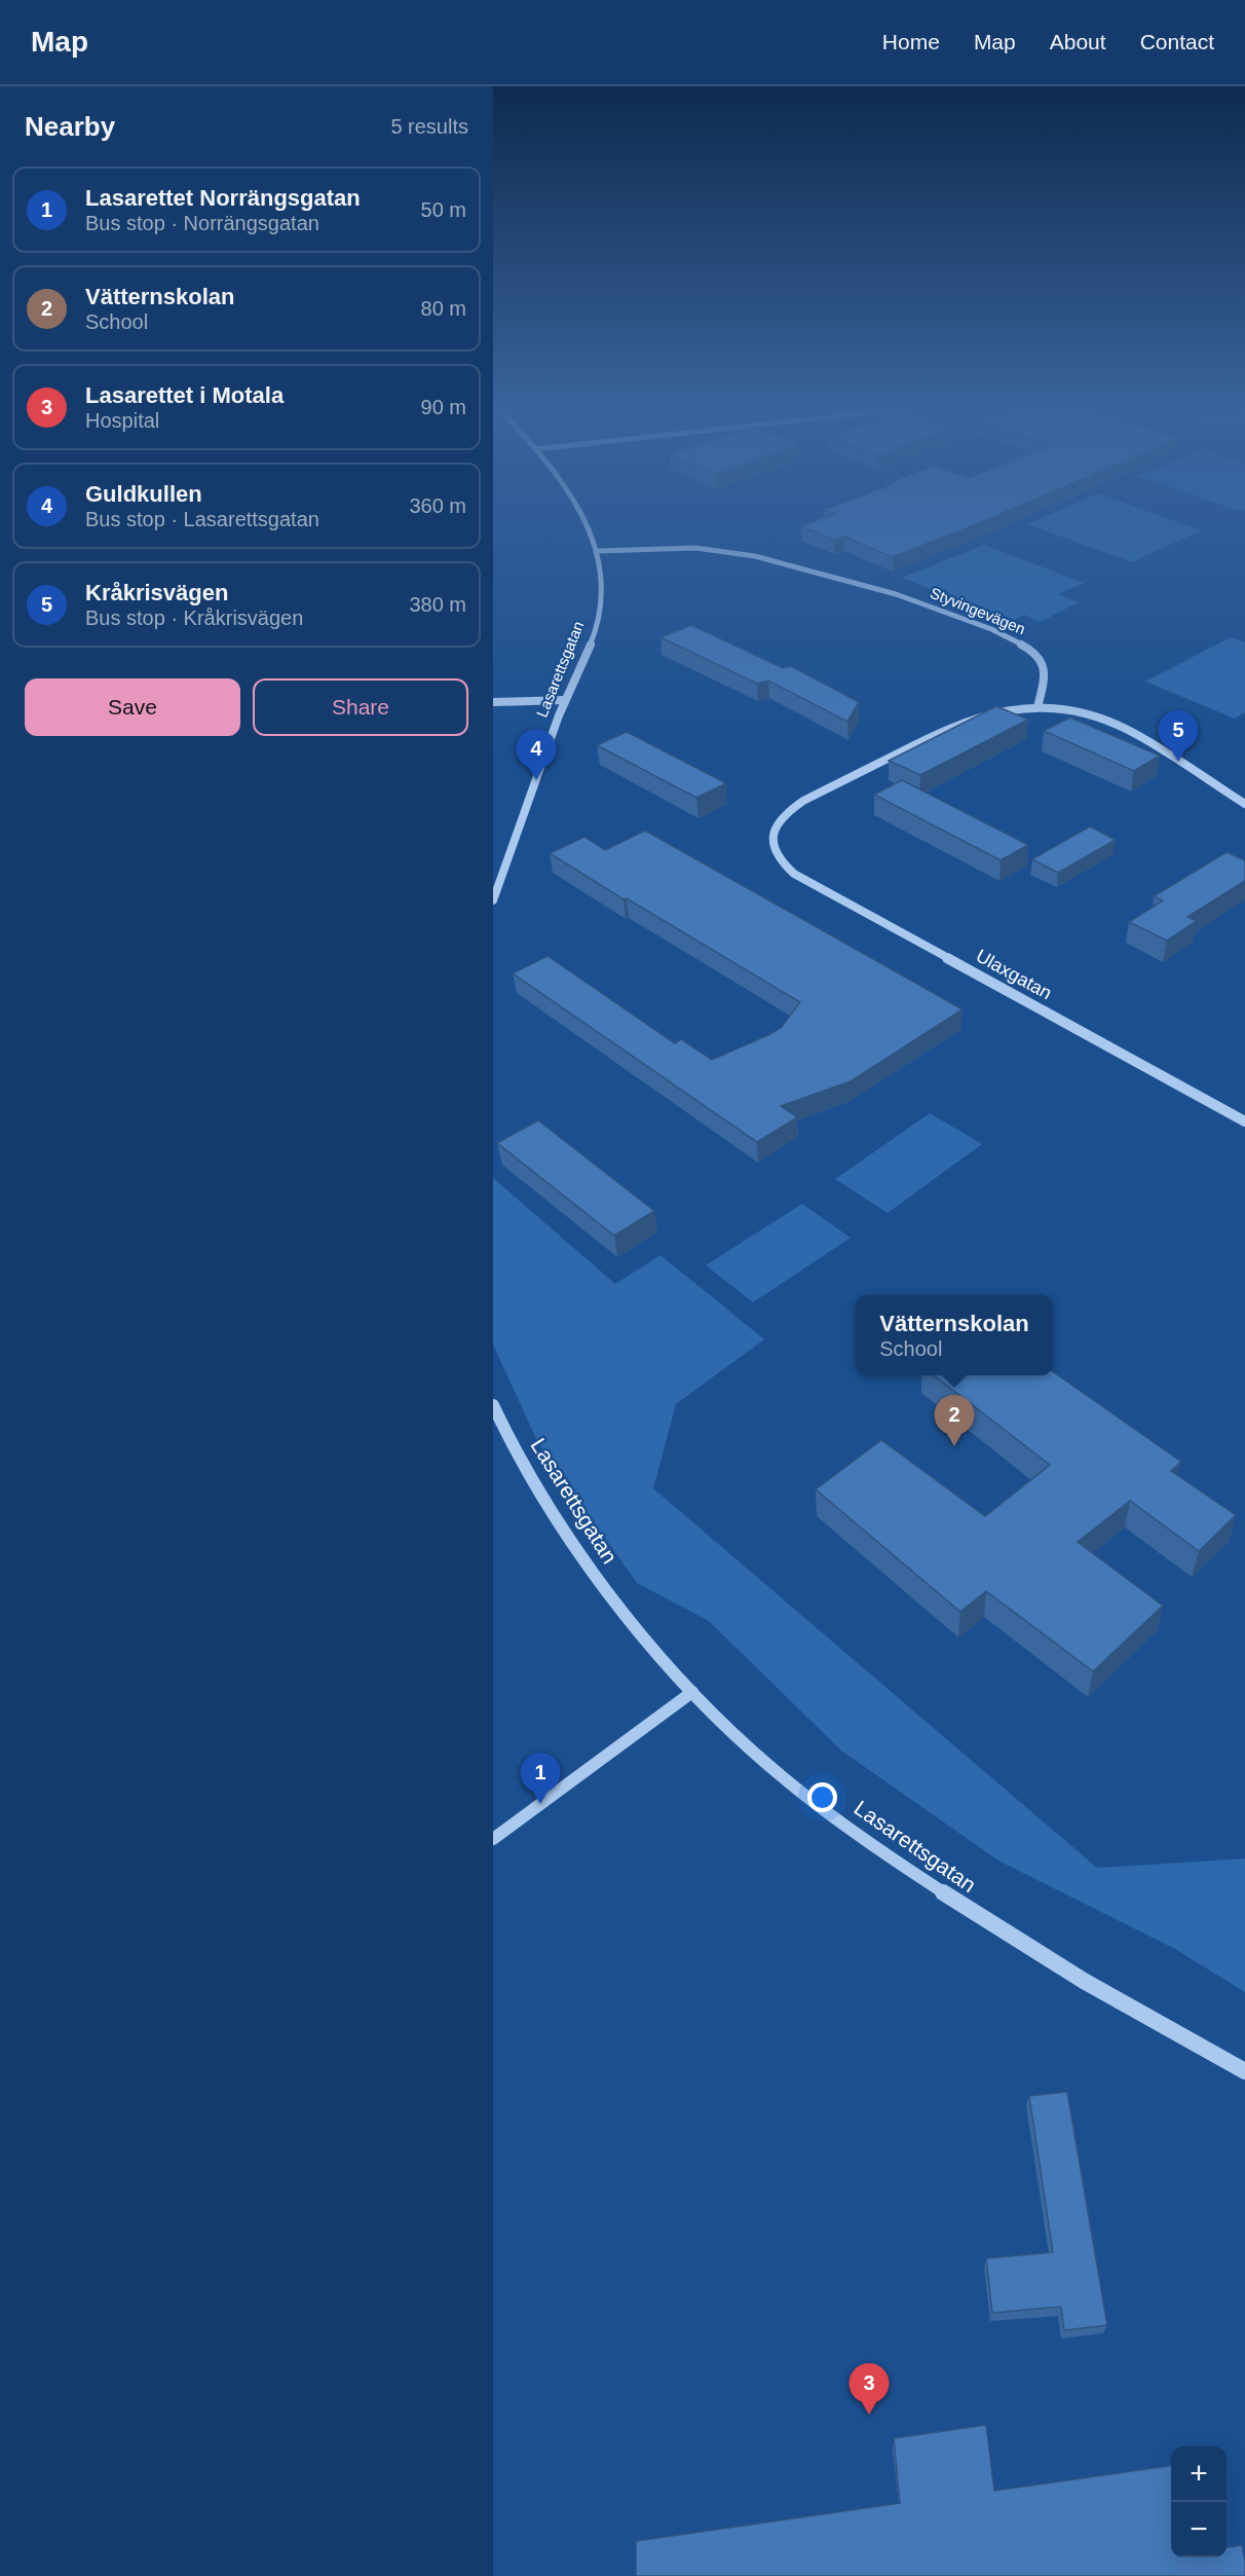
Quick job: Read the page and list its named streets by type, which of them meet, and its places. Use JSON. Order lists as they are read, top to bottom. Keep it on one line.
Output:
{"streets":{"street":["Styvingevägen","Lasarettsgatan","Ulaxgatan"]},"crossings":[["Styvingevägen","Lasarettsgatan"],["Styvingevägen","Ulaxgatan"]],"page":{"header":"Map","nav":["Home","Map","About","Contact"],"heading":["Nearby","5 results"],"list":[{"mark":"1","name":"Lasarettet Norrängsgatan","note":"Bus stop · Norrängsgatan","value":"50 m"},{"mark":"2","name":"Vätternskolan","note":"School","value":"80 m"},{"mark":"3","name":"Lasarettet i Motala","note":"Hospital","value":"90 m"},{"mark":"4","name":"Guldkullen","note":"Bus stop · Lasarettsgatan","value":"360 m"},{"mark":"5","name":"Kråkrisvägen","note":"Bus stop · Kråkrisvägen","value":"380 m"}],"buttons":["Save","Share"],"pins":["5","4","2","1","3"],"popup":["Vätternskolan","School"],"map_buttons":["+","−"]}}
